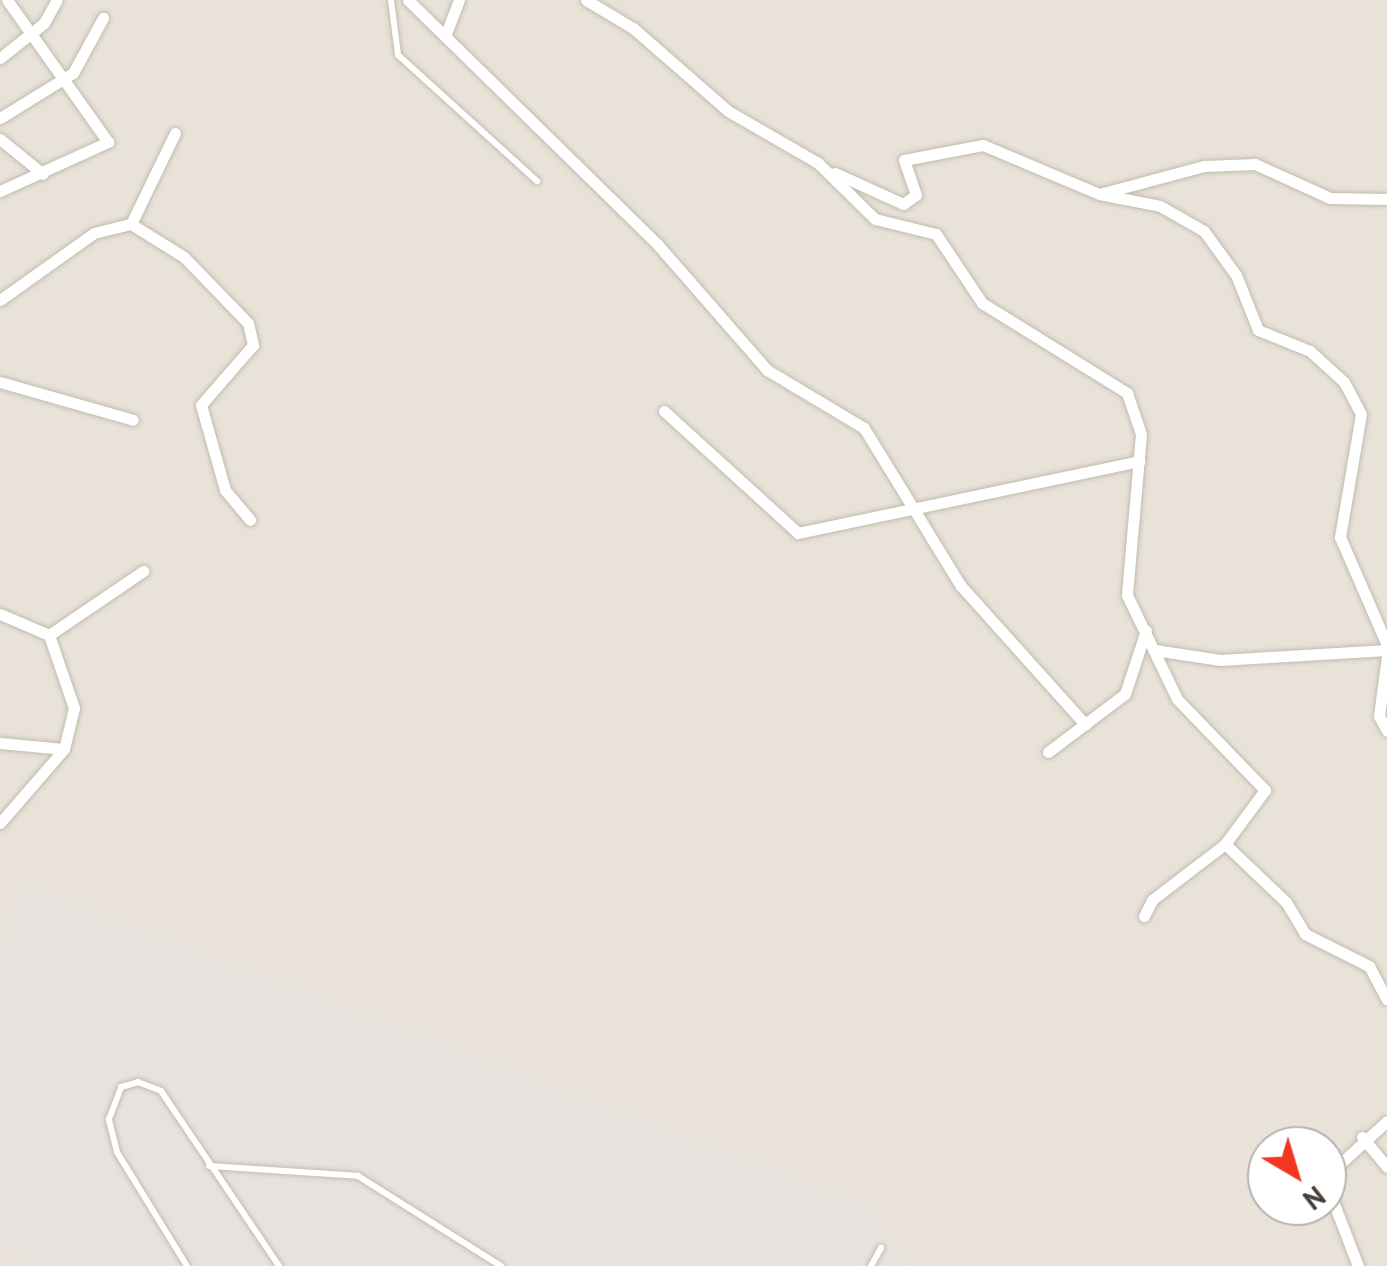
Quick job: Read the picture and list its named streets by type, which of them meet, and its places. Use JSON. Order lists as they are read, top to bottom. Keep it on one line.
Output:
{"north":"bottom right"}
